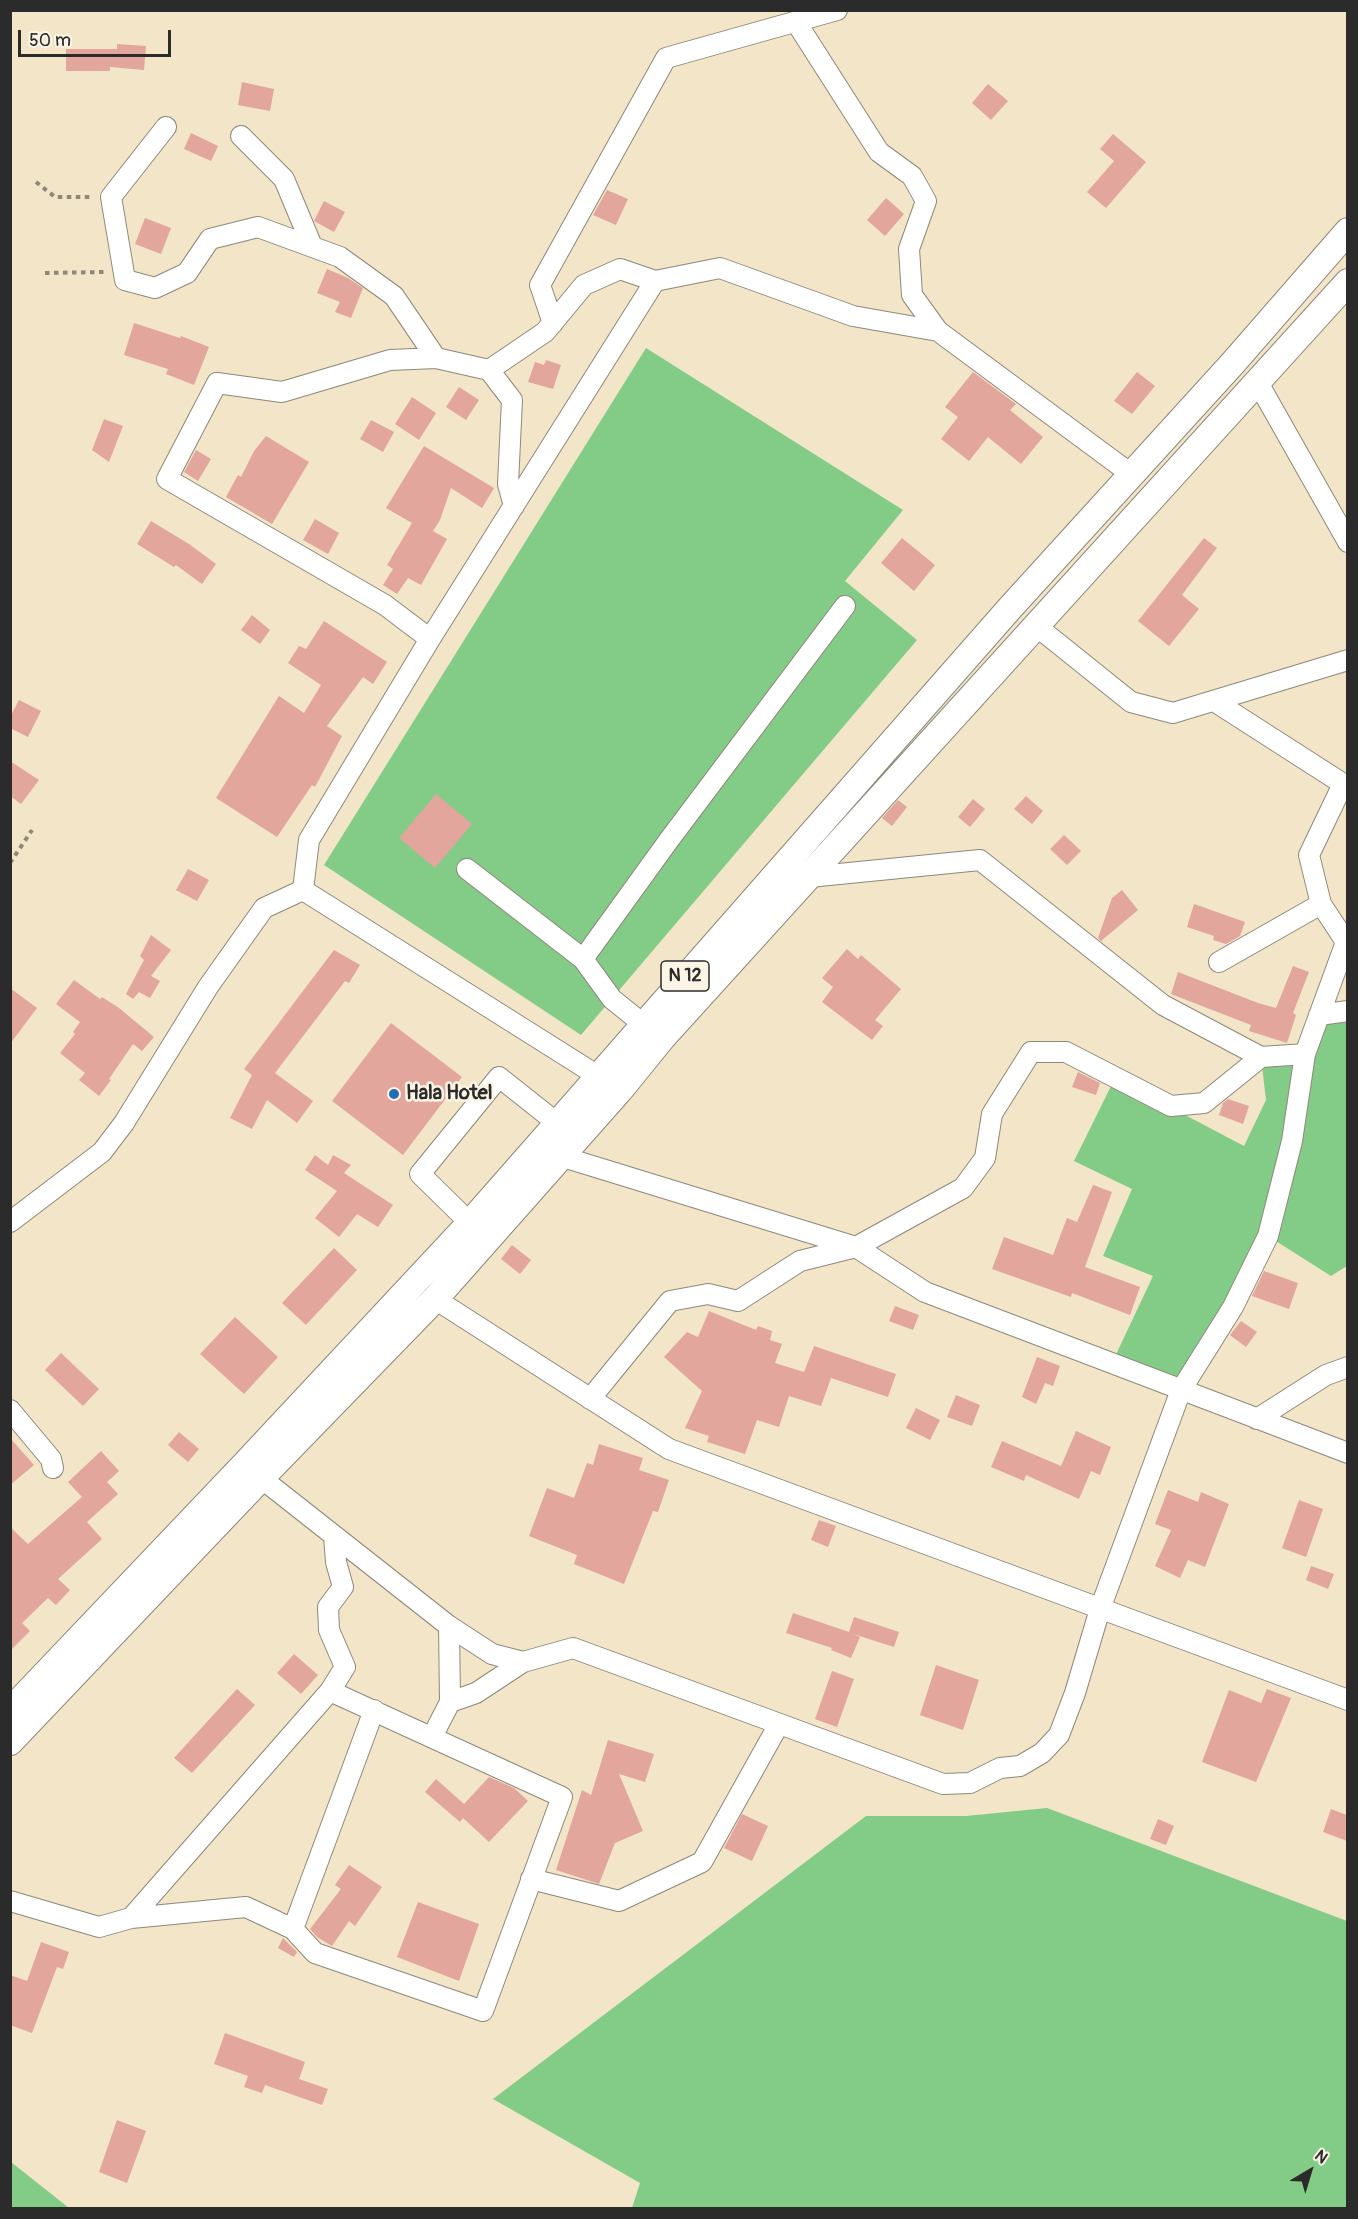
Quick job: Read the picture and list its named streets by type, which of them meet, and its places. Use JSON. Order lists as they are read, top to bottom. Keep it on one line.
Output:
{"streets":{"main road":["N 12"]},"places":["Hala Hotel"],"scale_bar":"50 m","north":"top right"}
